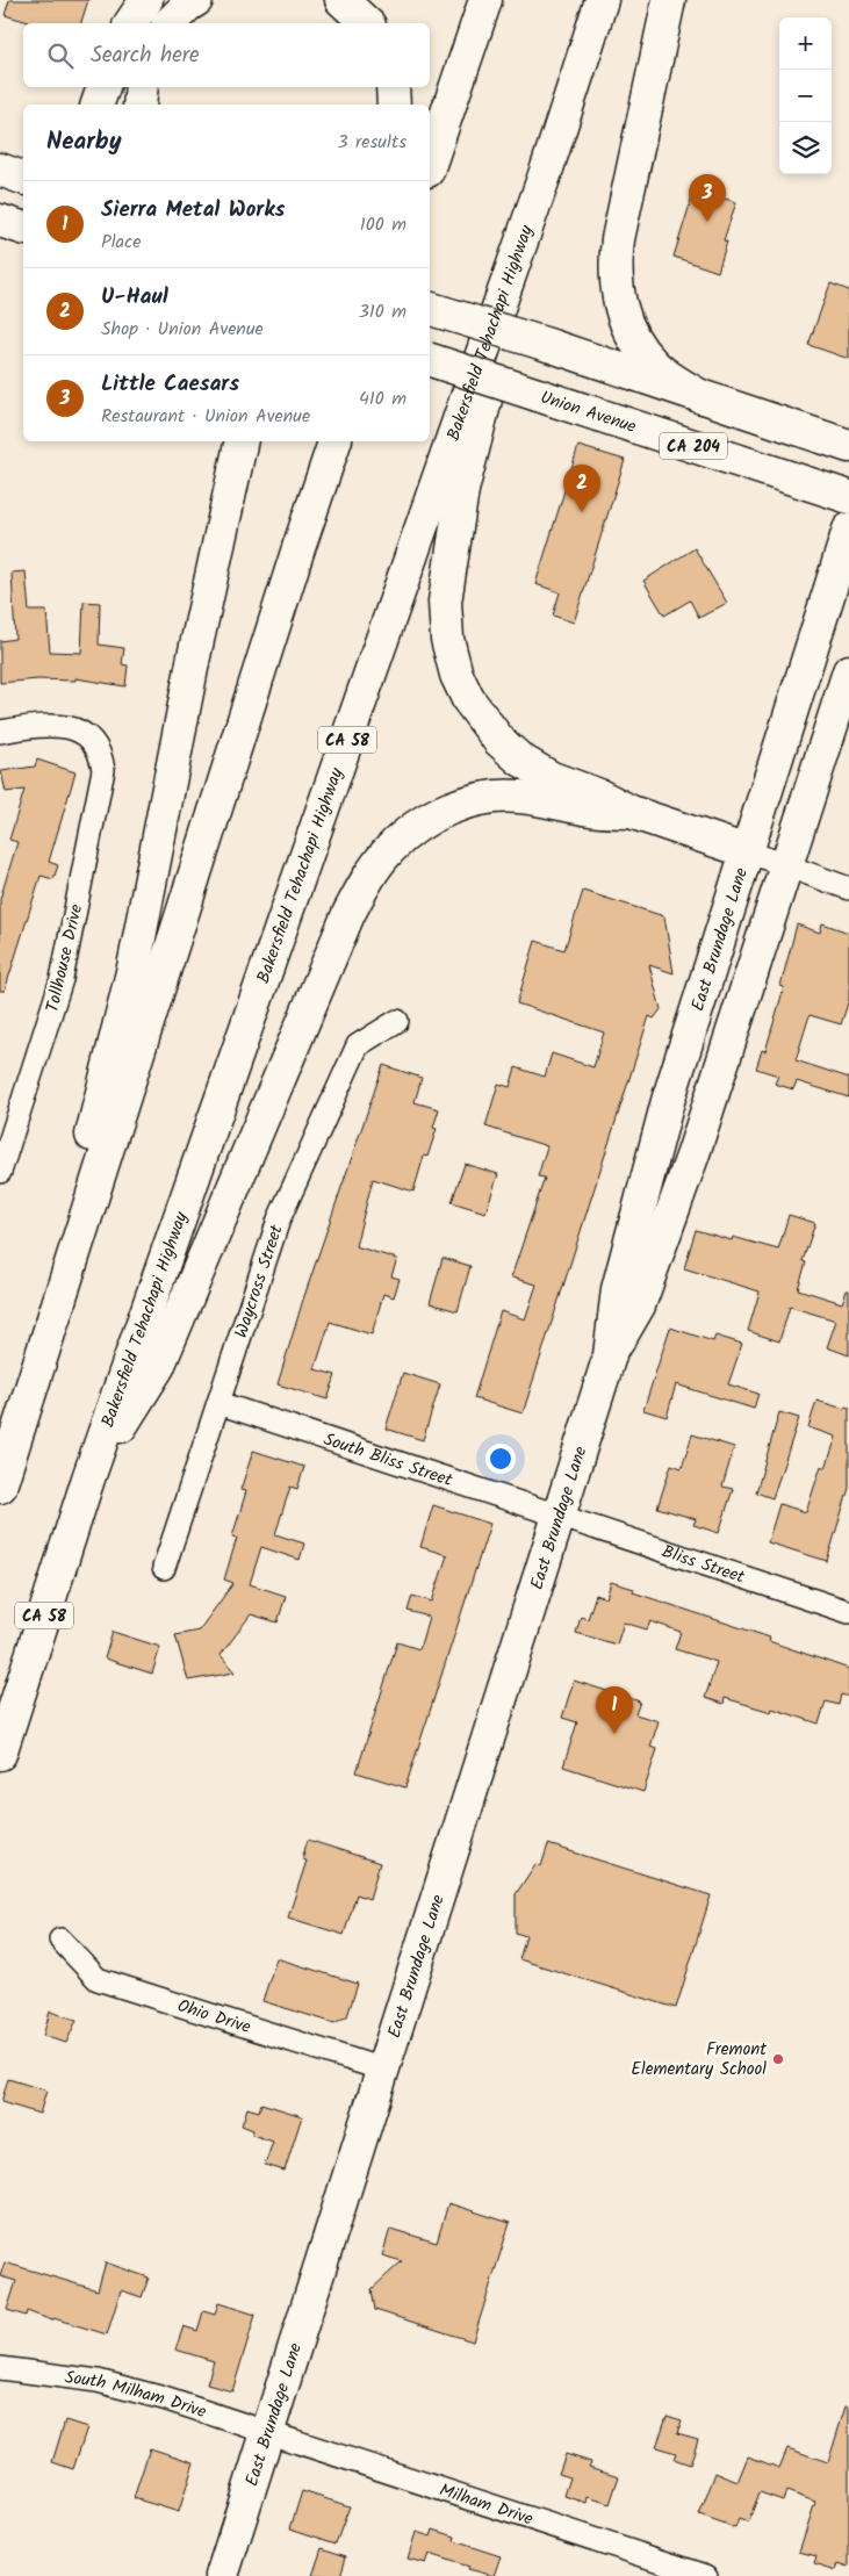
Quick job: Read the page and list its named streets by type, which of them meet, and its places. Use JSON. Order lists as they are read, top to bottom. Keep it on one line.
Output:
{"streets":{"main road":["Bakersfield Tehachapi Highway","Union Avenue","CA 204","CA 58","East Brundage Lane"],"street":["Tollhouse Drive","Waycross Street","South Bliss Street","Bliss Street","Ohio Drive","South Milham Drive","Milham Drive"]},"crossings":[["East Brundage Lane","South Bliss Street"],["East Brundage Lane","Bliss Street"],["East Brundage Lane","Ohio Drive"],["East Brundage Lane","South Milham Drive"],["East Brundage Lane","Milham Drive"],["Waycross Street","South Bliss Street"],["South Bliss Street","Bliss Street"],["South Milham Drive","Milham Drive"]],"places":["Fremont Elementary School"],"page":{"map_buttons":["+","−"],"search":"Search here","heading":["Nearby","3 results"],"pins":["3","2","1"],"list":[{"mark":"1","name":"Sierra Metal Works","note":"Place","value":"100 m"},{"mark":"2","name":"U-Haul","note":"Shop · Union Avenue","value":"310 m"},{"mark":"3","name":"Little Caesars","note":"Restaurant · Union Avenue","value":"410 m"}]}}
